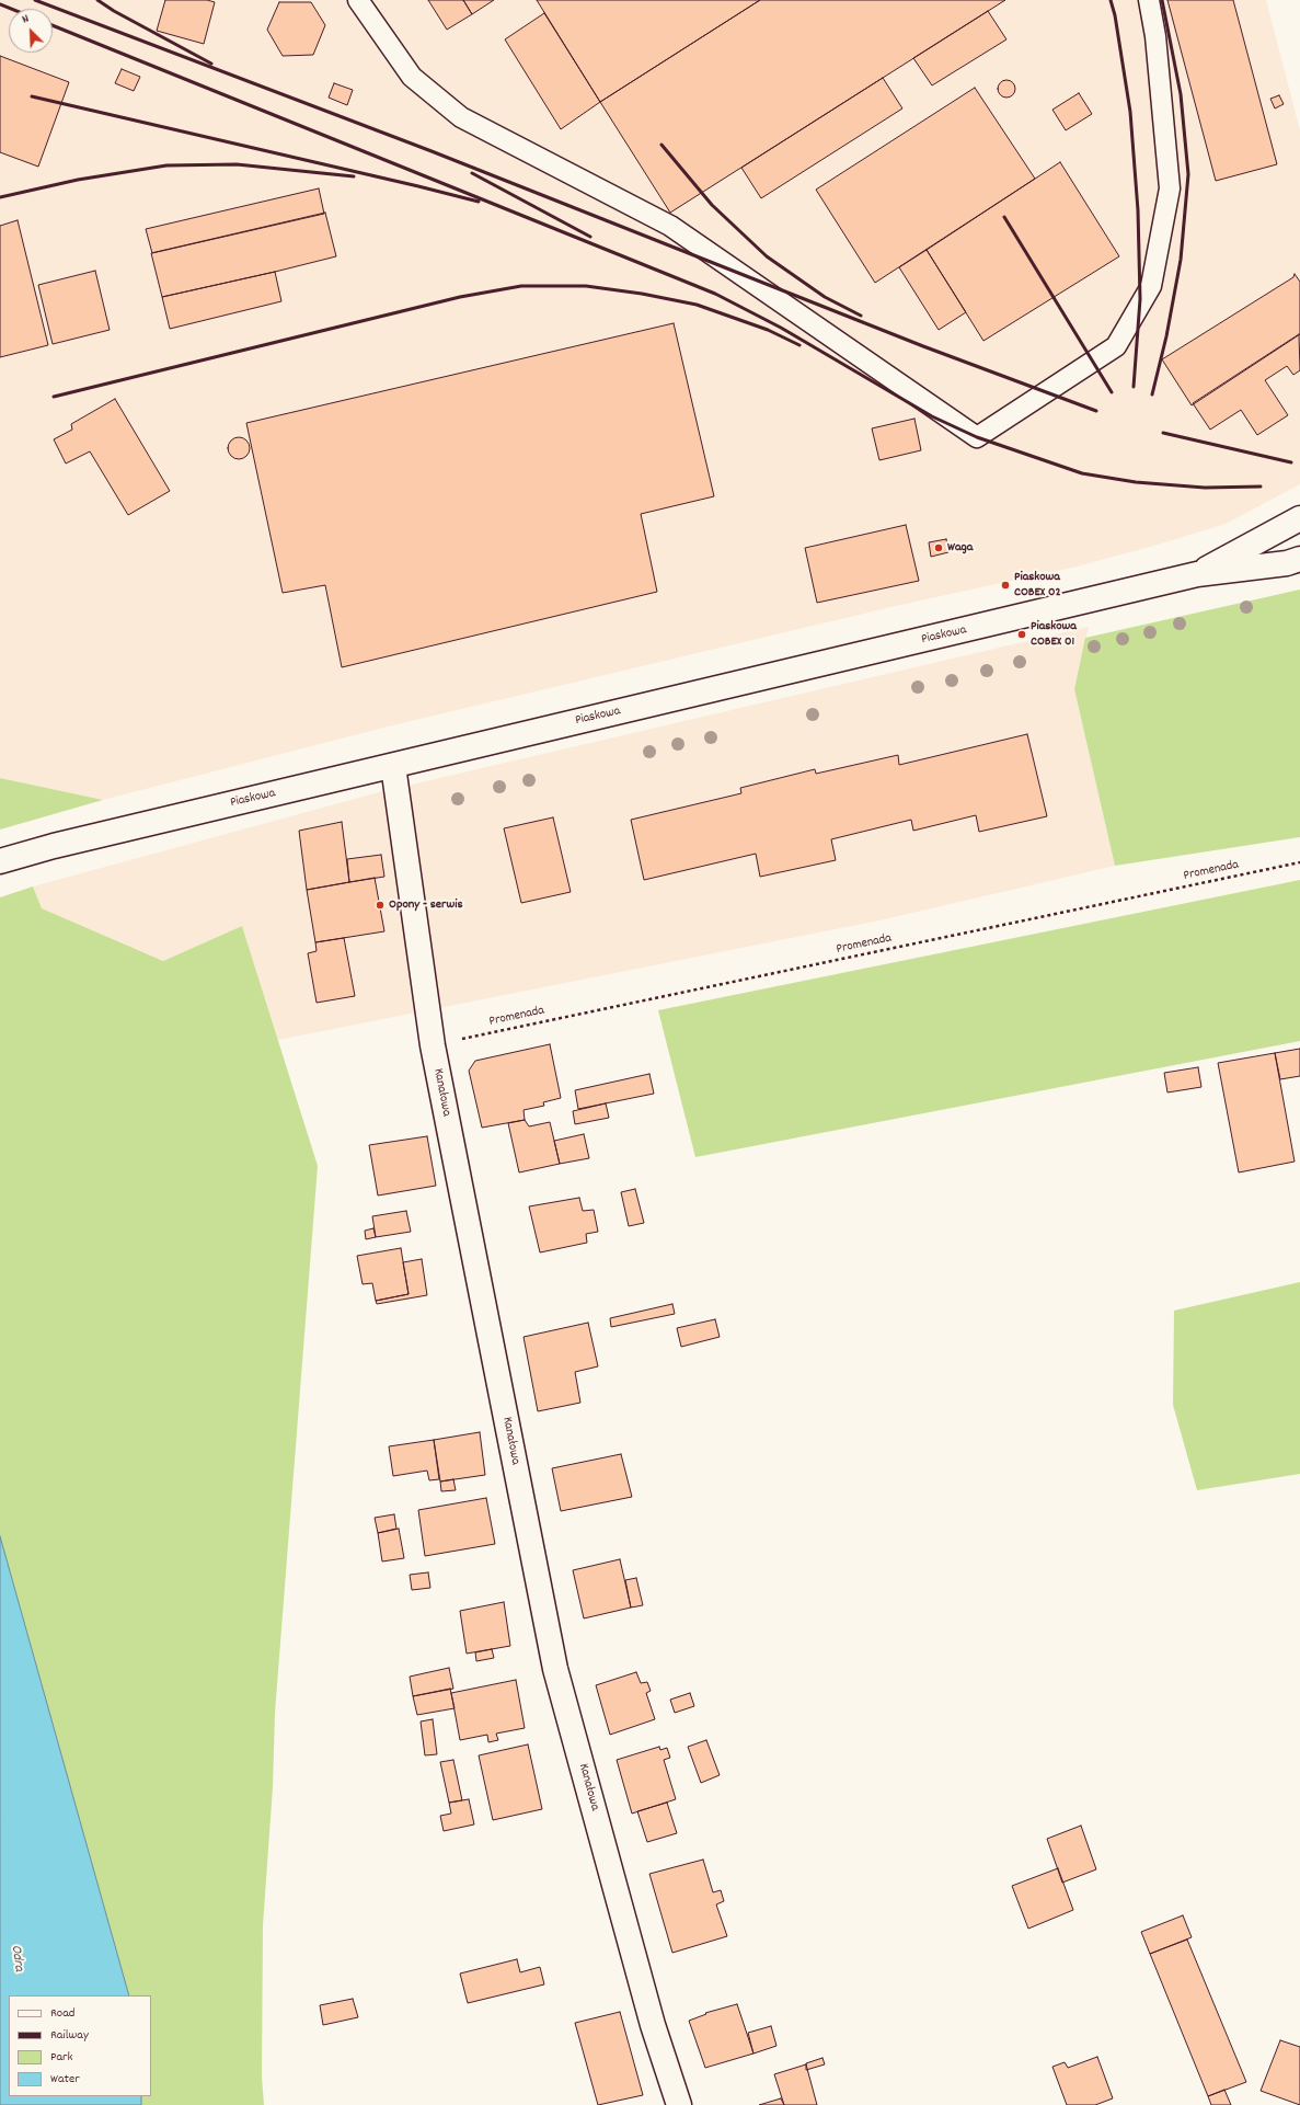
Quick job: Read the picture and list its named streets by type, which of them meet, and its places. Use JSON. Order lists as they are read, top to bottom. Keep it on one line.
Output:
{"streets":{"main road":["Piaskowa","Kanałowa"],"path":["Promenada"]},"crossings":[["Piaskowa","Kanałowa"],["Promenada","Kanałowa"]],"water":["Odra"],"places":["Waga","Piaskowa COBEX 02","Piaskowa COBEX 01","Opony - serwis"],"legend":["Road","Railway","Park","Water"],"north":"top left"}
